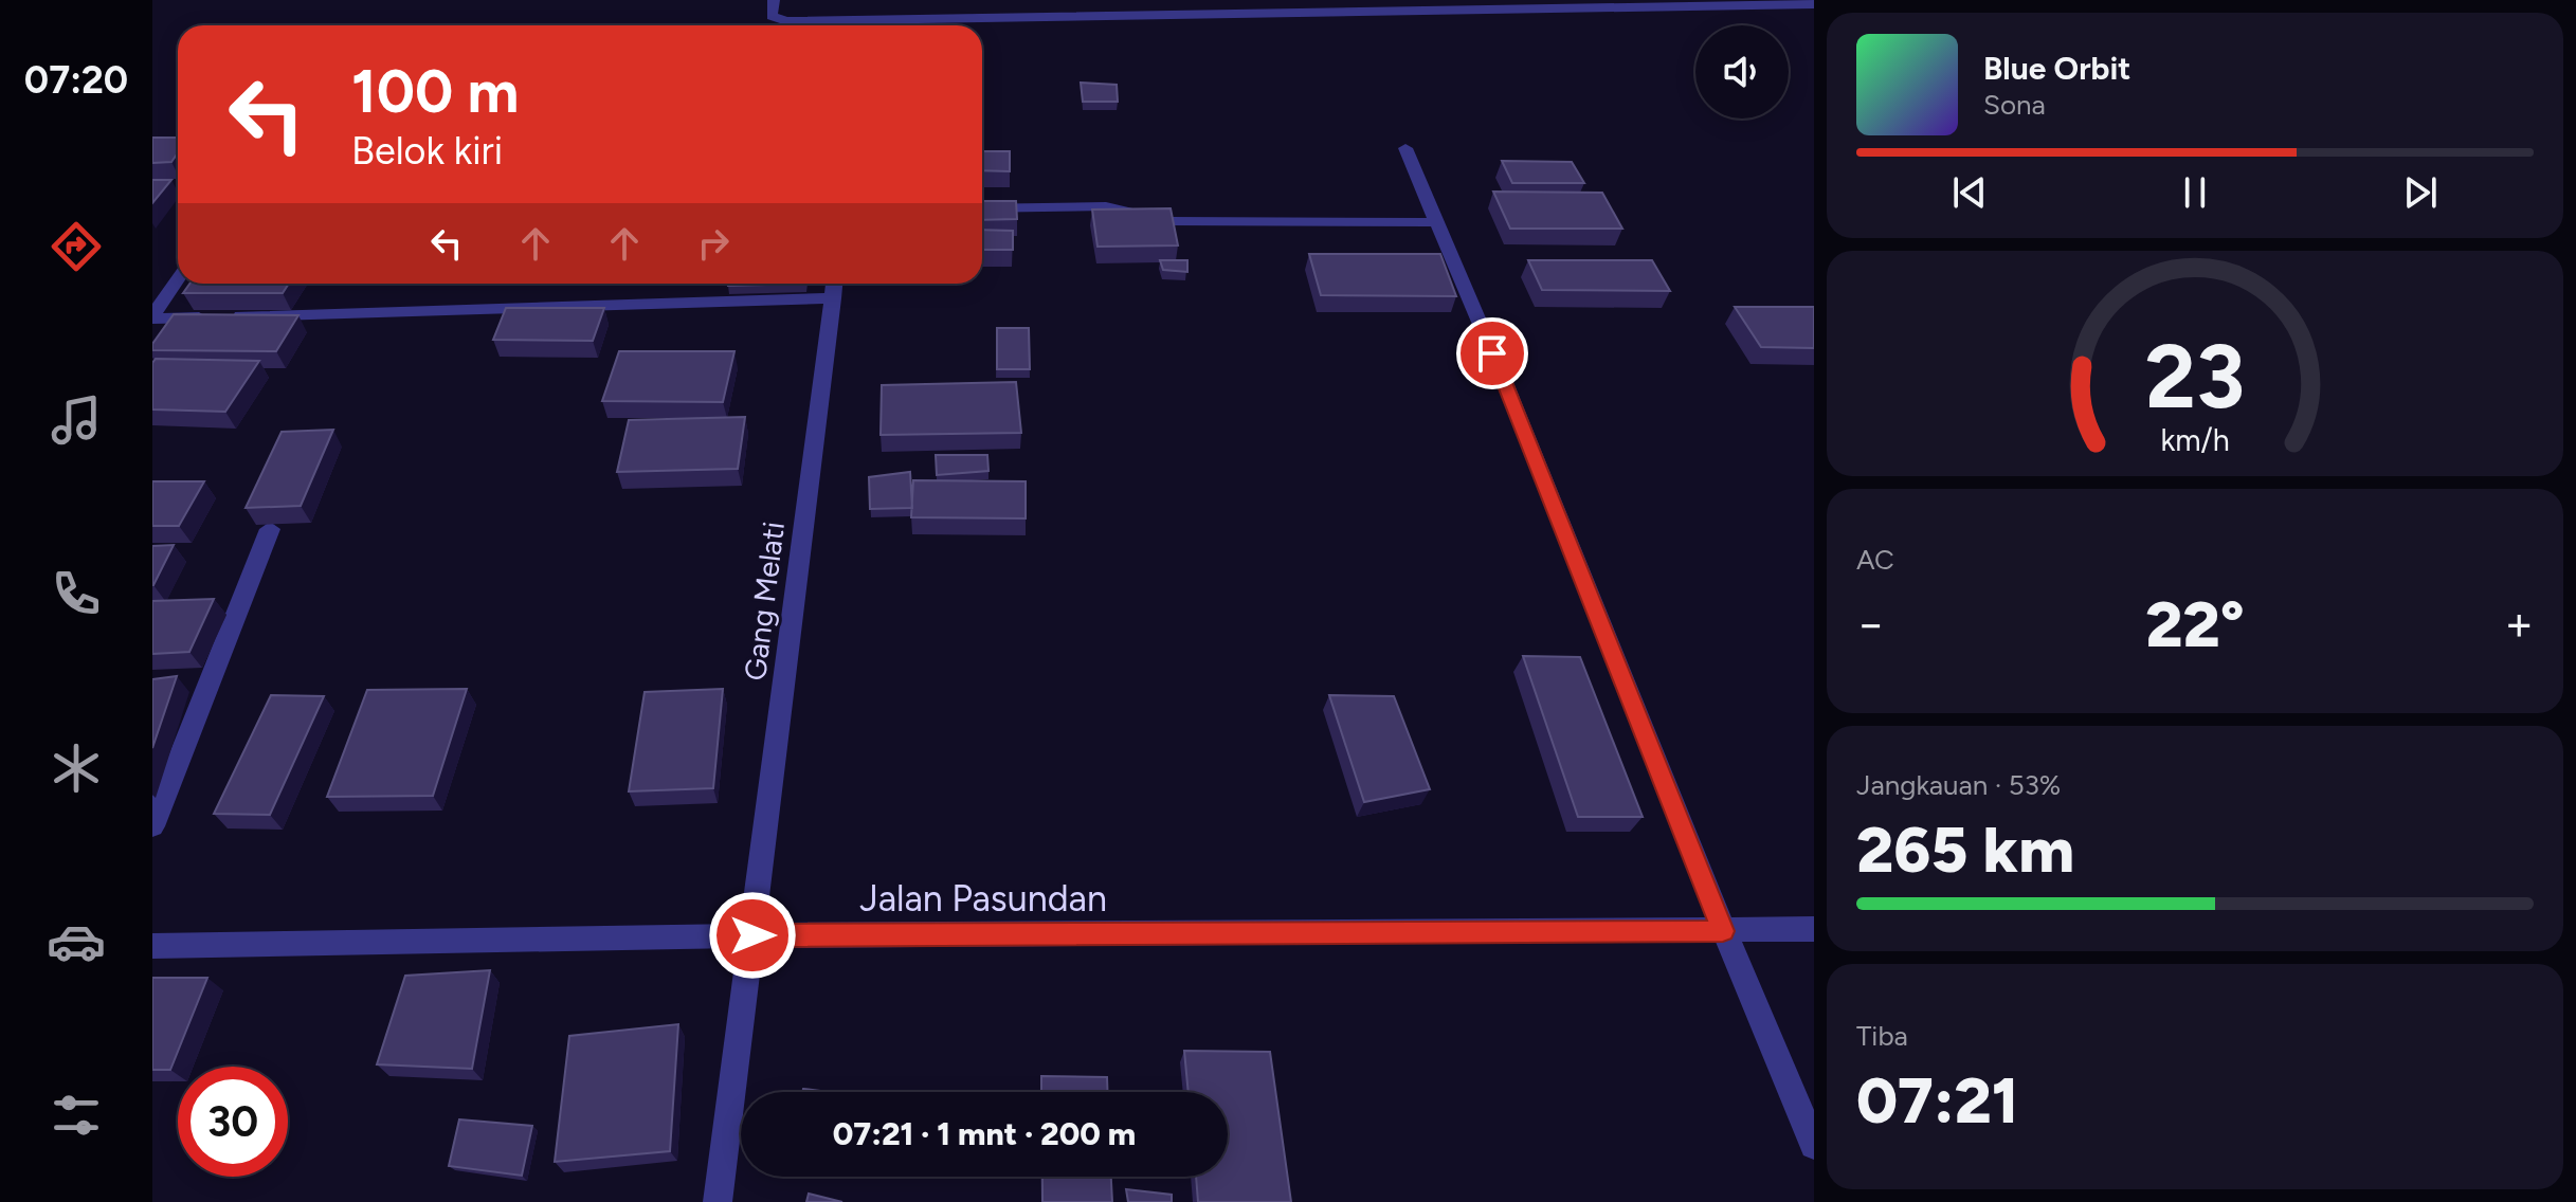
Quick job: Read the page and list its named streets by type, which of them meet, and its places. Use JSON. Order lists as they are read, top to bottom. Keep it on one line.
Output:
{"streets":{"street":["Gang Melati","Jalan Pasundan"]},"crossings":[["Gang Melati","Jalan Pasundan"]],"page":{"tabs":"07:20","turn":["100 m","Belok kiri"],"song":["Blue Orbit","Sona"],"tile":["AC",["Jangkauan · 53%","265 km"],["Tiba","07:21"]],"heat":["−","22°","+"],"limit":"30","trip":"07:21 · 1 mnt · 200 m","gauge":["23","km/h"]}}
